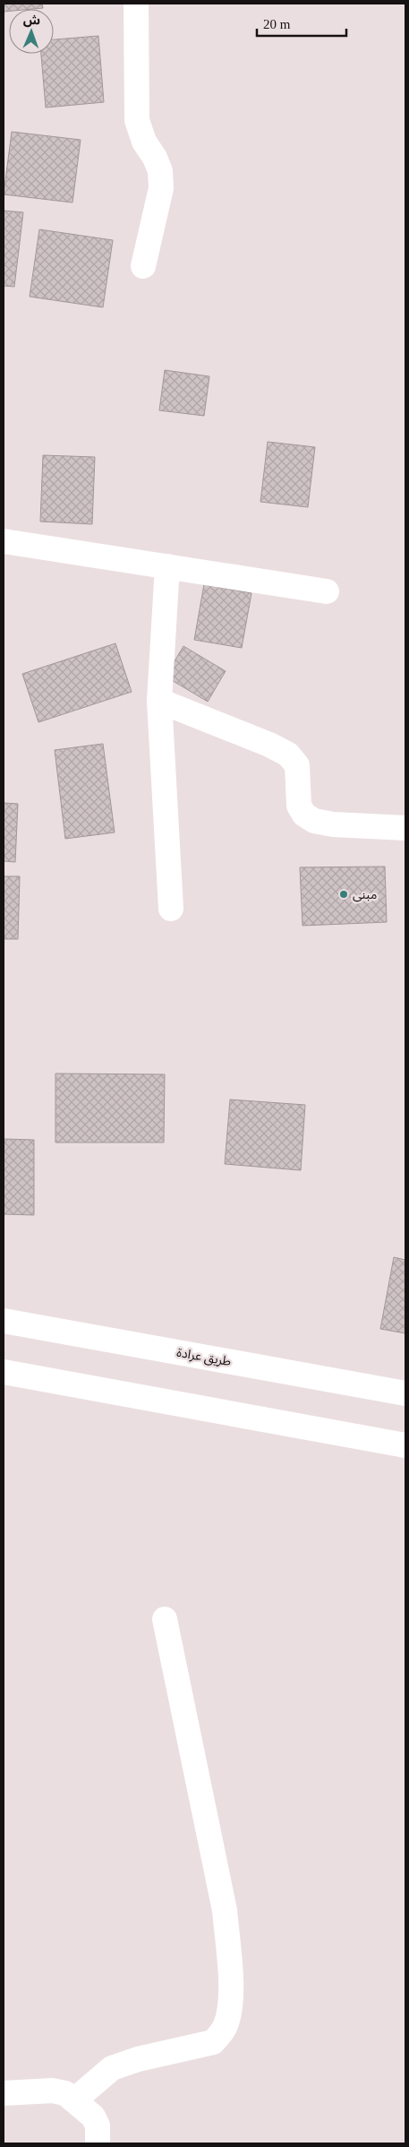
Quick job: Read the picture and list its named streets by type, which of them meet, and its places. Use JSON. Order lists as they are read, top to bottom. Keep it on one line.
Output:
{"streets":{"street":["طريق عرادة"]},"places":["مبنى"],"scale_bar":"20 m","north":"top"}
